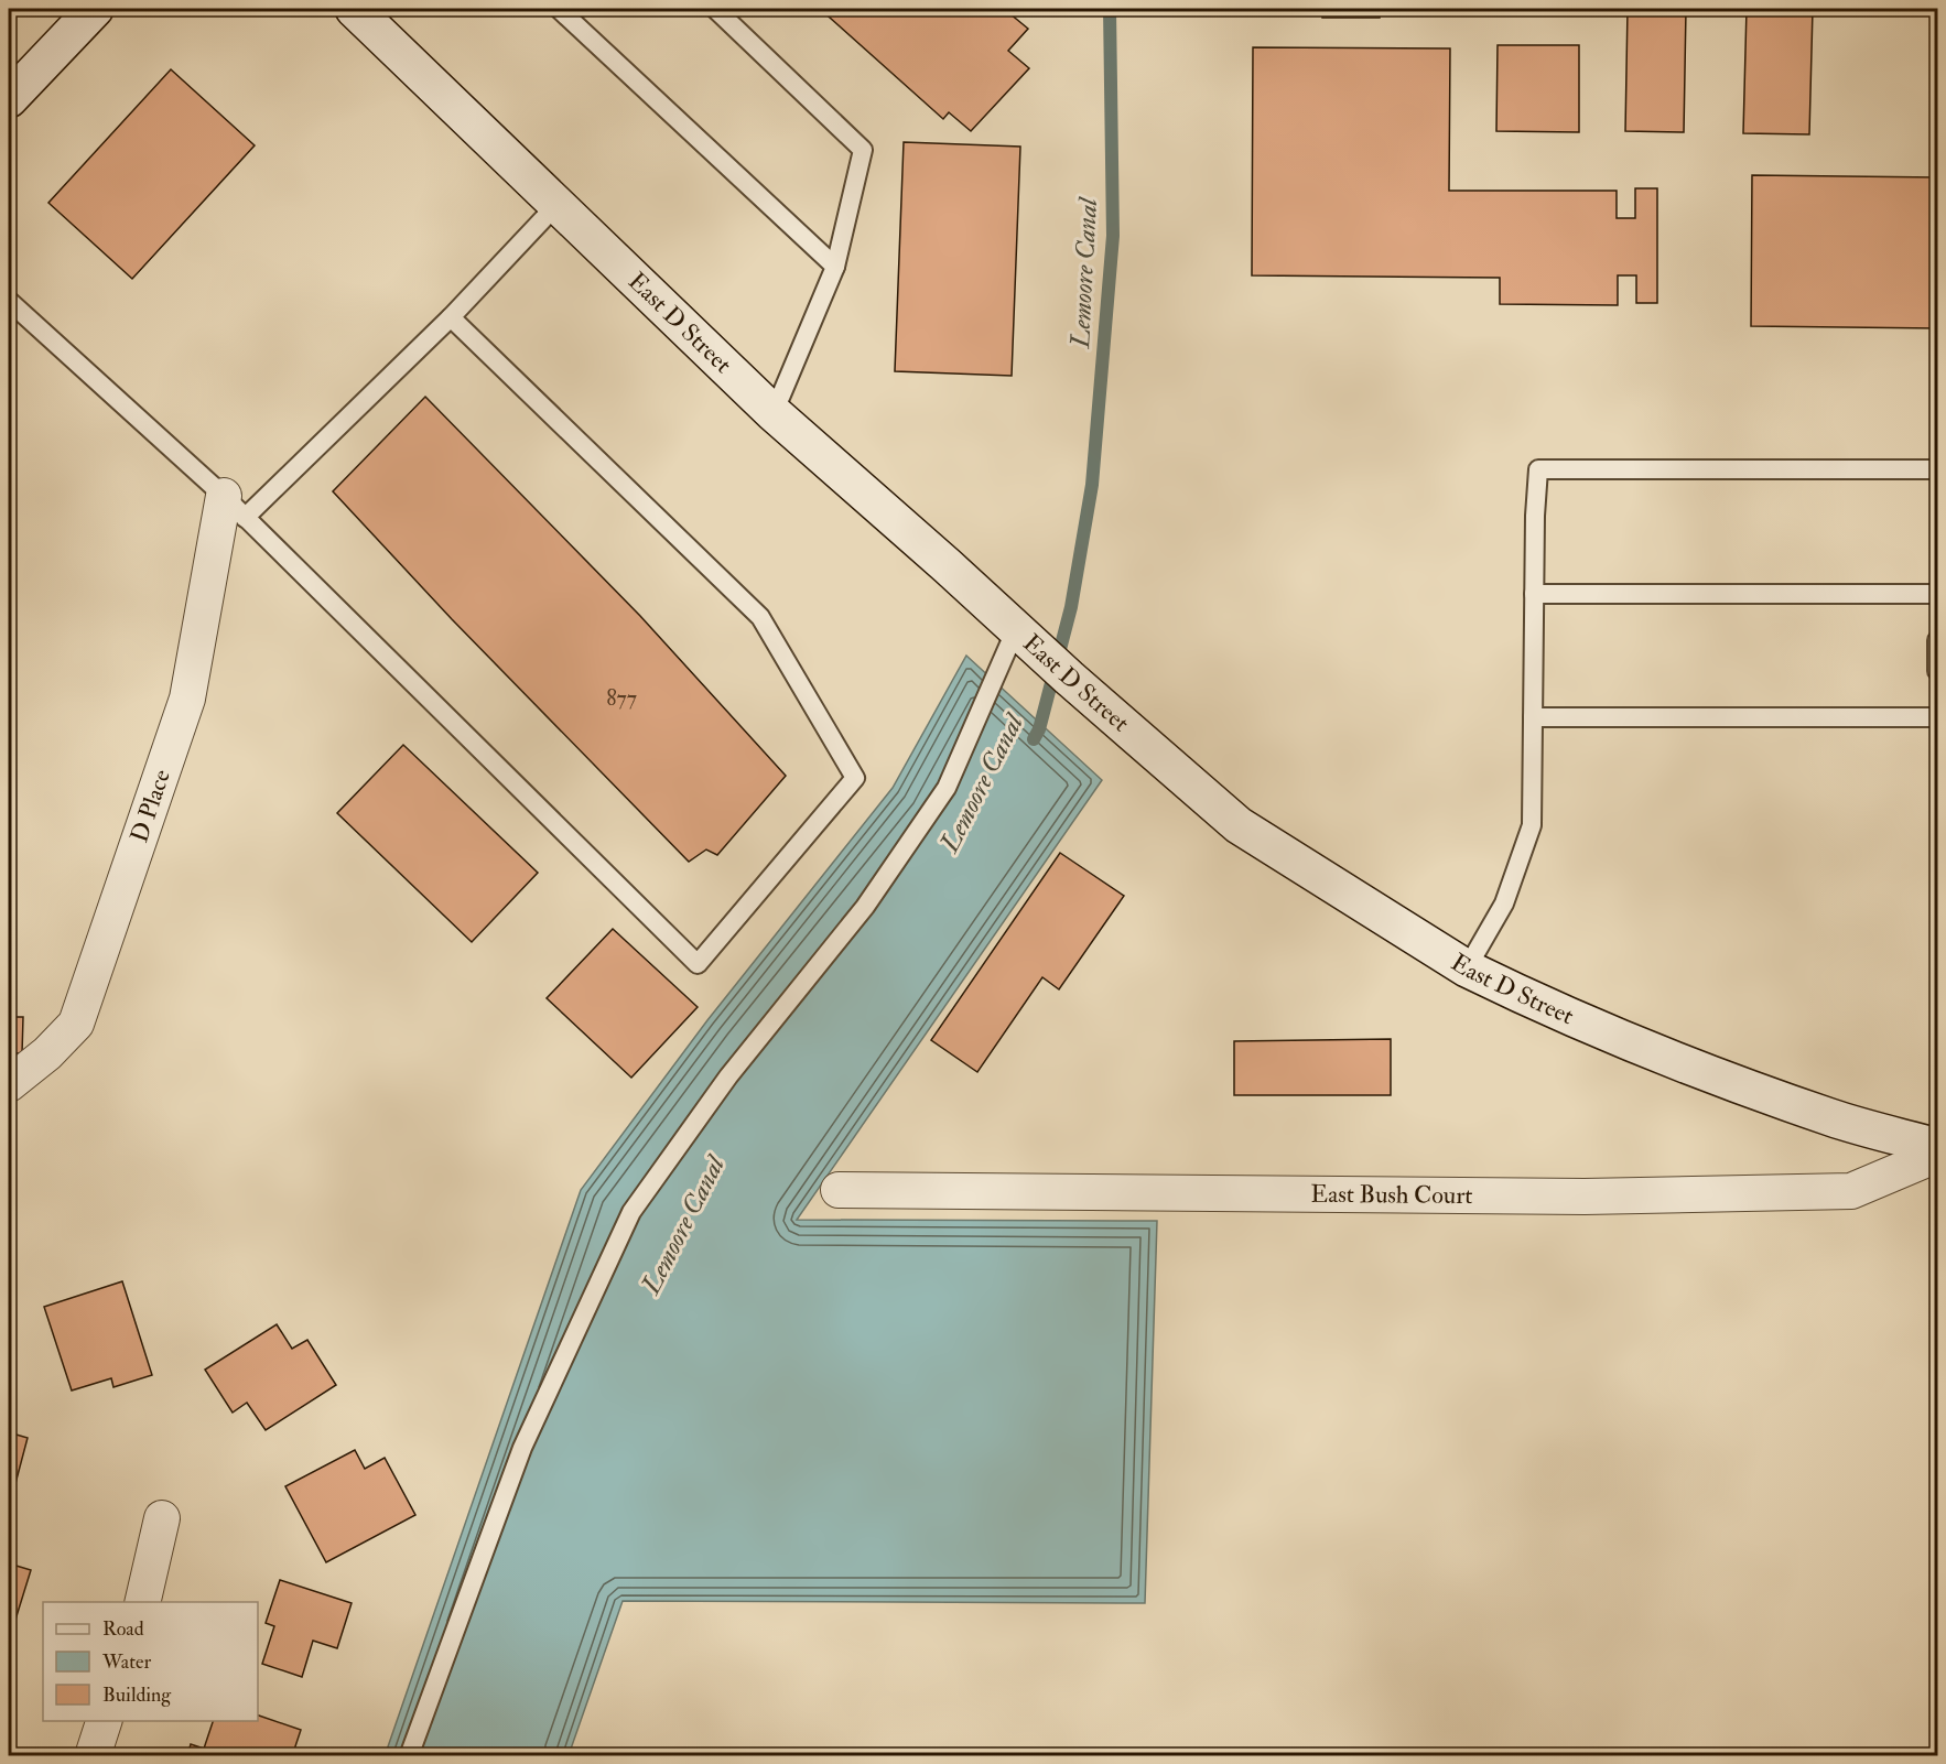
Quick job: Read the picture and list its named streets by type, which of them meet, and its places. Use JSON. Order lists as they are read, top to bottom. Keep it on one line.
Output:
{"streets":{"main road":["East D Street"],"street":["D Place","East Bush Court"]},"water":["Lemoore Canal"],"house_numbers":["877"],"legend":["Road","Water","Building"]}
